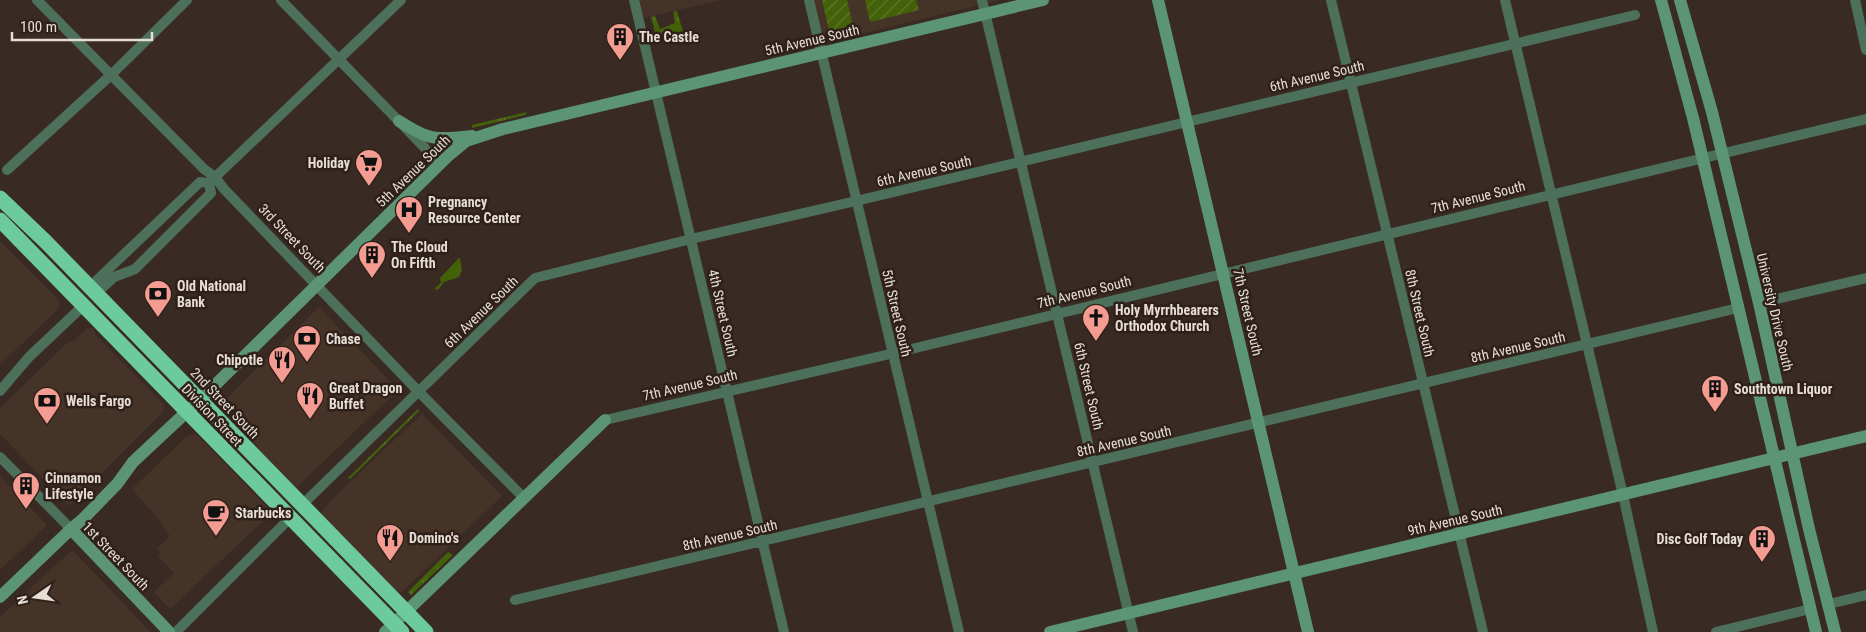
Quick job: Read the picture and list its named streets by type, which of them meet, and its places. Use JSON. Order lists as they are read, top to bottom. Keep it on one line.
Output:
{"streets":{"highway":["2nd Street South","Division Street"],"street":["5th Avenue South","6th Avenue South","7th Avenue South","3rd Street South","7th Street South","University Drive South","4th Street South","5th Street South","8th Street South","8th Avenue South","6th Street South","9th Avenue South","1st Street South"]},"crossings":[["5th Avenue South","3rd Street South"],["5th Avenue South","4th Street South"],["5th Avenue South","5th Street South"],["5th Avenue South","6th Street South"],["5th Avenue South","2nd Street South"],["5th Avenue South","Division Street"],["5th Avenue South","1st Street South"],["6th Avenue South","3rd Street South"],["6th Avenue South","7th Street South"],["6th Avenue South","4th Street South"],["6th Avenue South","5th Street South"],["6th Avenue South","8th Street South"],["6th Avenue South","6th Street South"],["6th Avenue South","2nd Street South"],["7th Avenue South","3rd Street South"],["7th Avenue South","7th Street South"],["7th Avenue South","University Drive South"],["7th Avenue South","4th Street South"],["7th Avenue South","5th Street South"],["7th Avenue South","8th Street South"],["7th Avenue South","6th Street South"],["7th Avenue South","2nd Street South"],["7th Avenue South","Division Street"],["7th Street South","8th Avenue South"],["7th Street South","9th Avenue South"],["University Drive South","9th Avenue South"],["4th Street South","8th Avenue South"],["5th Street South","8th Avenue South"],["8th Street South","8th Avenue South"],["8th Street South","9th Avenue South"],["8th Avenue South","6th Street South"],["6th Street South","9th Avenue South"]],"places":{"building":["The Castle","The Cloud On Fifth","Southtown Liquor","Cinnamon Lifestyle","Disc Golf Today"],"supermarket":["Holiday"],"hospital":["Pregnancy Resource Center"],"bank":["Old National Bank","Chase","Wells Fargo"],"church":["Holy Myrrhbearers Orthodox Church"],"restaurant":["Chipotle","Great Dragon Buffet","Domino's"],"cafe":["Starbucks"]},"scale_bar":"100 m","north":"left"}
